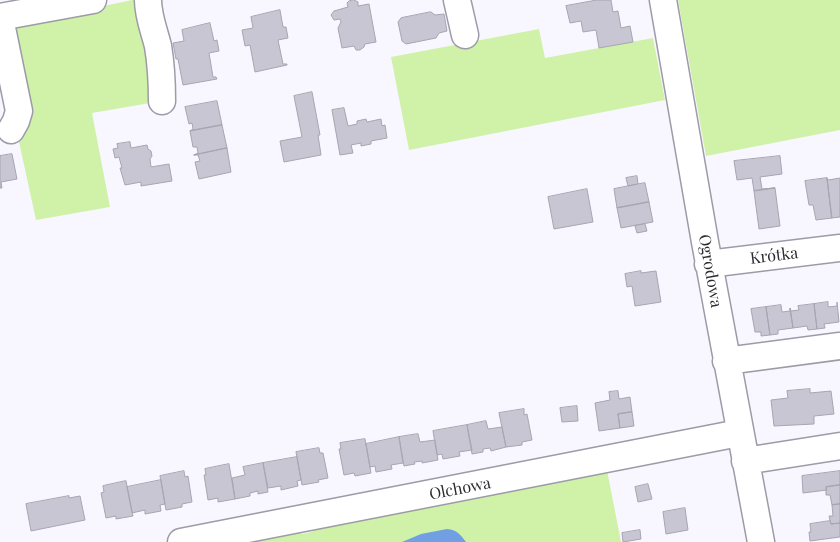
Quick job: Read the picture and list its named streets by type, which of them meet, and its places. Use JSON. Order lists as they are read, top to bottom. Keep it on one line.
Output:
{"streets":{"street":["Krótka","Ogrodowa","Olchowa"]},"crossings":[["Krótka","Ogrodowa"],["Ogrodowa","Olchowa"]]}
